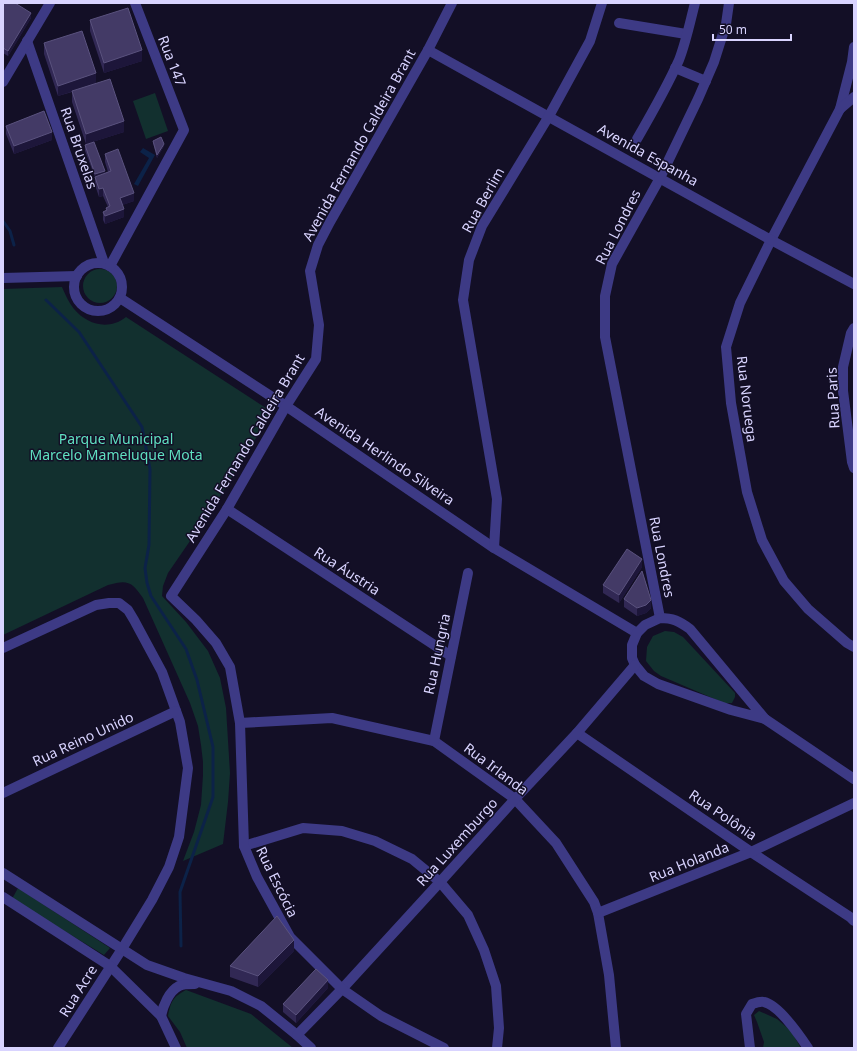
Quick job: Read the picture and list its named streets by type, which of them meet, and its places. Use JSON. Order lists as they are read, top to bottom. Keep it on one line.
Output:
{"streets":{"street":["Rua 147","Avenida Fernando Caldeira Brant","Rua Bruxelas","Avenida Espanha","Rua Berlim","Rua Londres","Rua Paris","Rua Noruega","Avenida Herlindo Silveira","Rua Áustria","Rua Hungria","Rua Reino Unido","Rua Irlanda","Rua Polônia","Rua Luxemburgo","Rua Holanda","Rua Escócia","Rua Acre"]},"crossings":[["Rua 147","Rua Bruxelas"],["Rua 147","Avenida Herlindo Silveira"],["Avenida Fernando Caldeira Brant","Avenida Espanha"],["Avenida Fernando Caldeira Brant","Avenida Herlindo Silveira"],["Avenida Fernando Caldeira Brant","Rua Áustria"],["Avenida Fernando Caldeira Brant","Rua Escócia"],["Rua Bruxelas","Avenida Herlindo Silveira"],["Avenida Espanha","Rua Berlim"],["Avenida Espanha","Rua Londres"],["Avenida Espanha","Rua Noruega"],["Rua Berlim","Avenida Herlindo Silveira"],["Rua Áustria","Rua Hungria"],["Rua Hungria","Rua Irlanda"],["Rua Reino Unido","Rua Acre"],["Rua Irlanda","Rua Luxemburgo"],["Rua Irlanda","Rua Holanda"],["Rua Irlanda","Rua Escócia"],["Rua Polônia","Rua Luxemburgo"],["Rua Polônia","Rua Holanda"],["Rua Luxemburgo","Rua Escócia"]],"parks":["Parque Municipal Marcelo Mameluque Mota"],"scale_bar":"50 m"}
